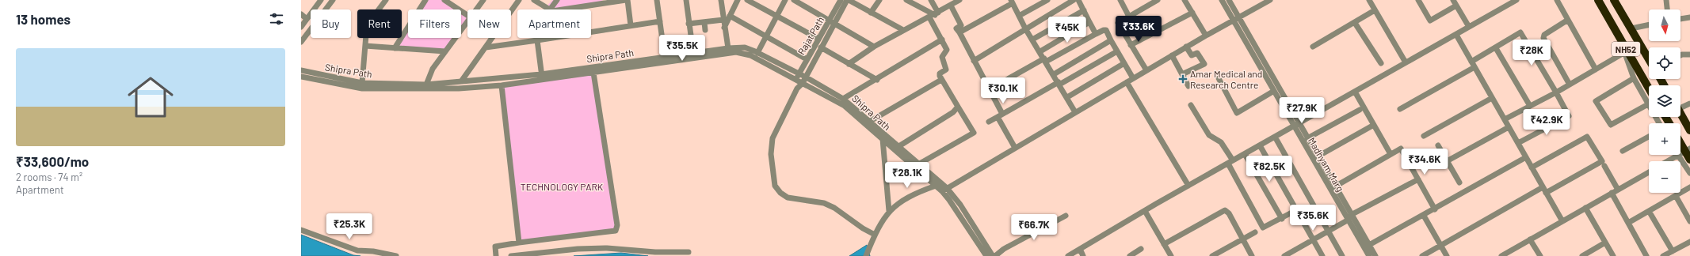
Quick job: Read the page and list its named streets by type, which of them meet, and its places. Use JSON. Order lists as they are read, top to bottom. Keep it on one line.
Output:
{"streets":{"highway":["NH52"],"street":["Rajat Path","Shipra Path","Madhyam Marg"]},"crossings":[["Rajat Path","Shipra Path"]],"parks":["TECHNOLOGY PARK"],"places":{"health":["Amar Medical and Research Centre"]},"north":"bottom","page":{"heading":"13 homes","map_buttons":["+","−"],"chip":["Buy","Rent","Filters","New","Apartment"],"price":["₹33.6K","₹45K","₹35.5K","₹28K","₹30.1K","₹27.9K","₹42.9K","₹34.6K","₹82.5K","₹28.1K","₹35.6K","₹25.3K","₹66.7K"],"list":[{"name":"₹33,600/mo","note":"2 rooms · 74 m² · Apartment"}]}}
